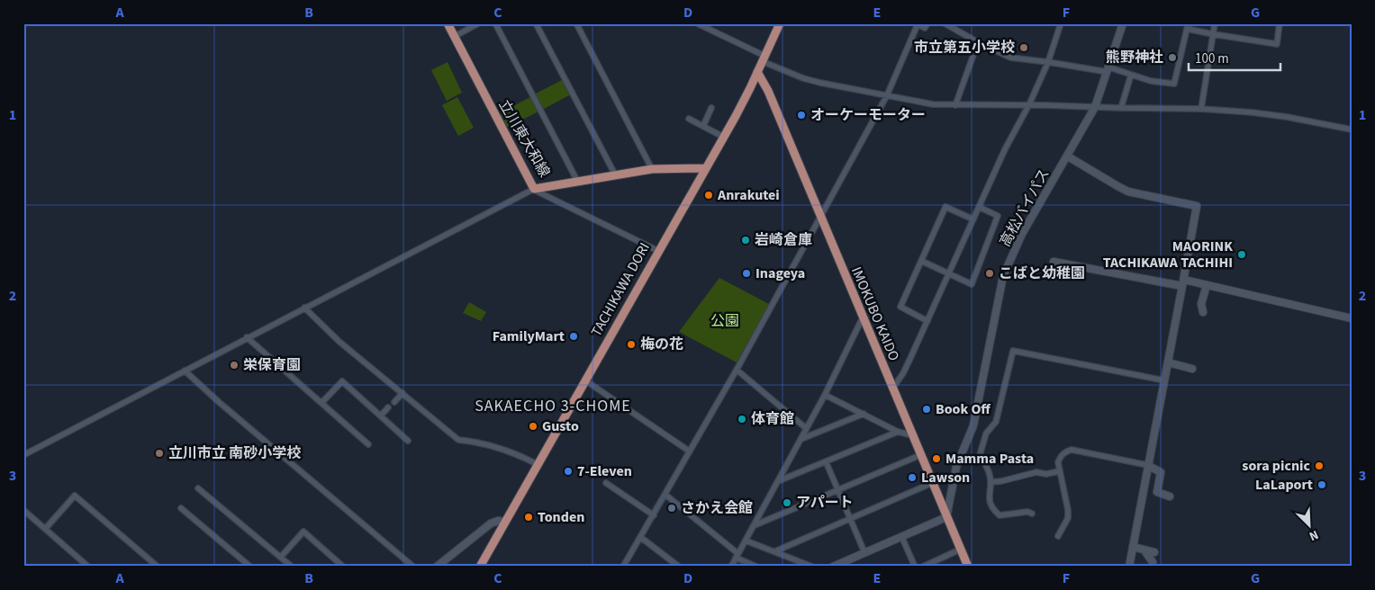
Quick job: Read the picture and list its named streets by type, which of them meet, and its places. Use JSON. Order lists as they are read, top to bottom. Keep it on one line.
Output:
{"streets":{"main road":["立川東大和線","TACHIKAWA DORI","IMOKUBO KAIDO"],"street":["高松バイパス"]},"crossings":[["立川東大和線","TACHIKAWA DORI"],["高松バイパス","IMOKUBO KAIDO"],["TACHIKAWA DORI","IMOKUBO KAIDO"]],"districts":["SAKAECHO 3-CHOME"],"parks":["公園"],"places":["市立第五小学校","熊野神社","オーケーモーター","Anrakutei","岩崎倉庫","MAORINK TACHIKAWA TACHIHI","Inageya","こばと幼稚園","FamilyMart","梅の花","栄保育園","Book Off","体育館","Gusto","立川市立 南砂小学校","Mamma Pasta","sora picnic","7-Eleven","Lawson","LaLaport","アパート","さかえ会館","Tonden"],"scale_bar":"100 m","north":"bottom right","grid":{"columns":["A","B","C","D","E","F","G"],"rows":["1","2","3"]}}
